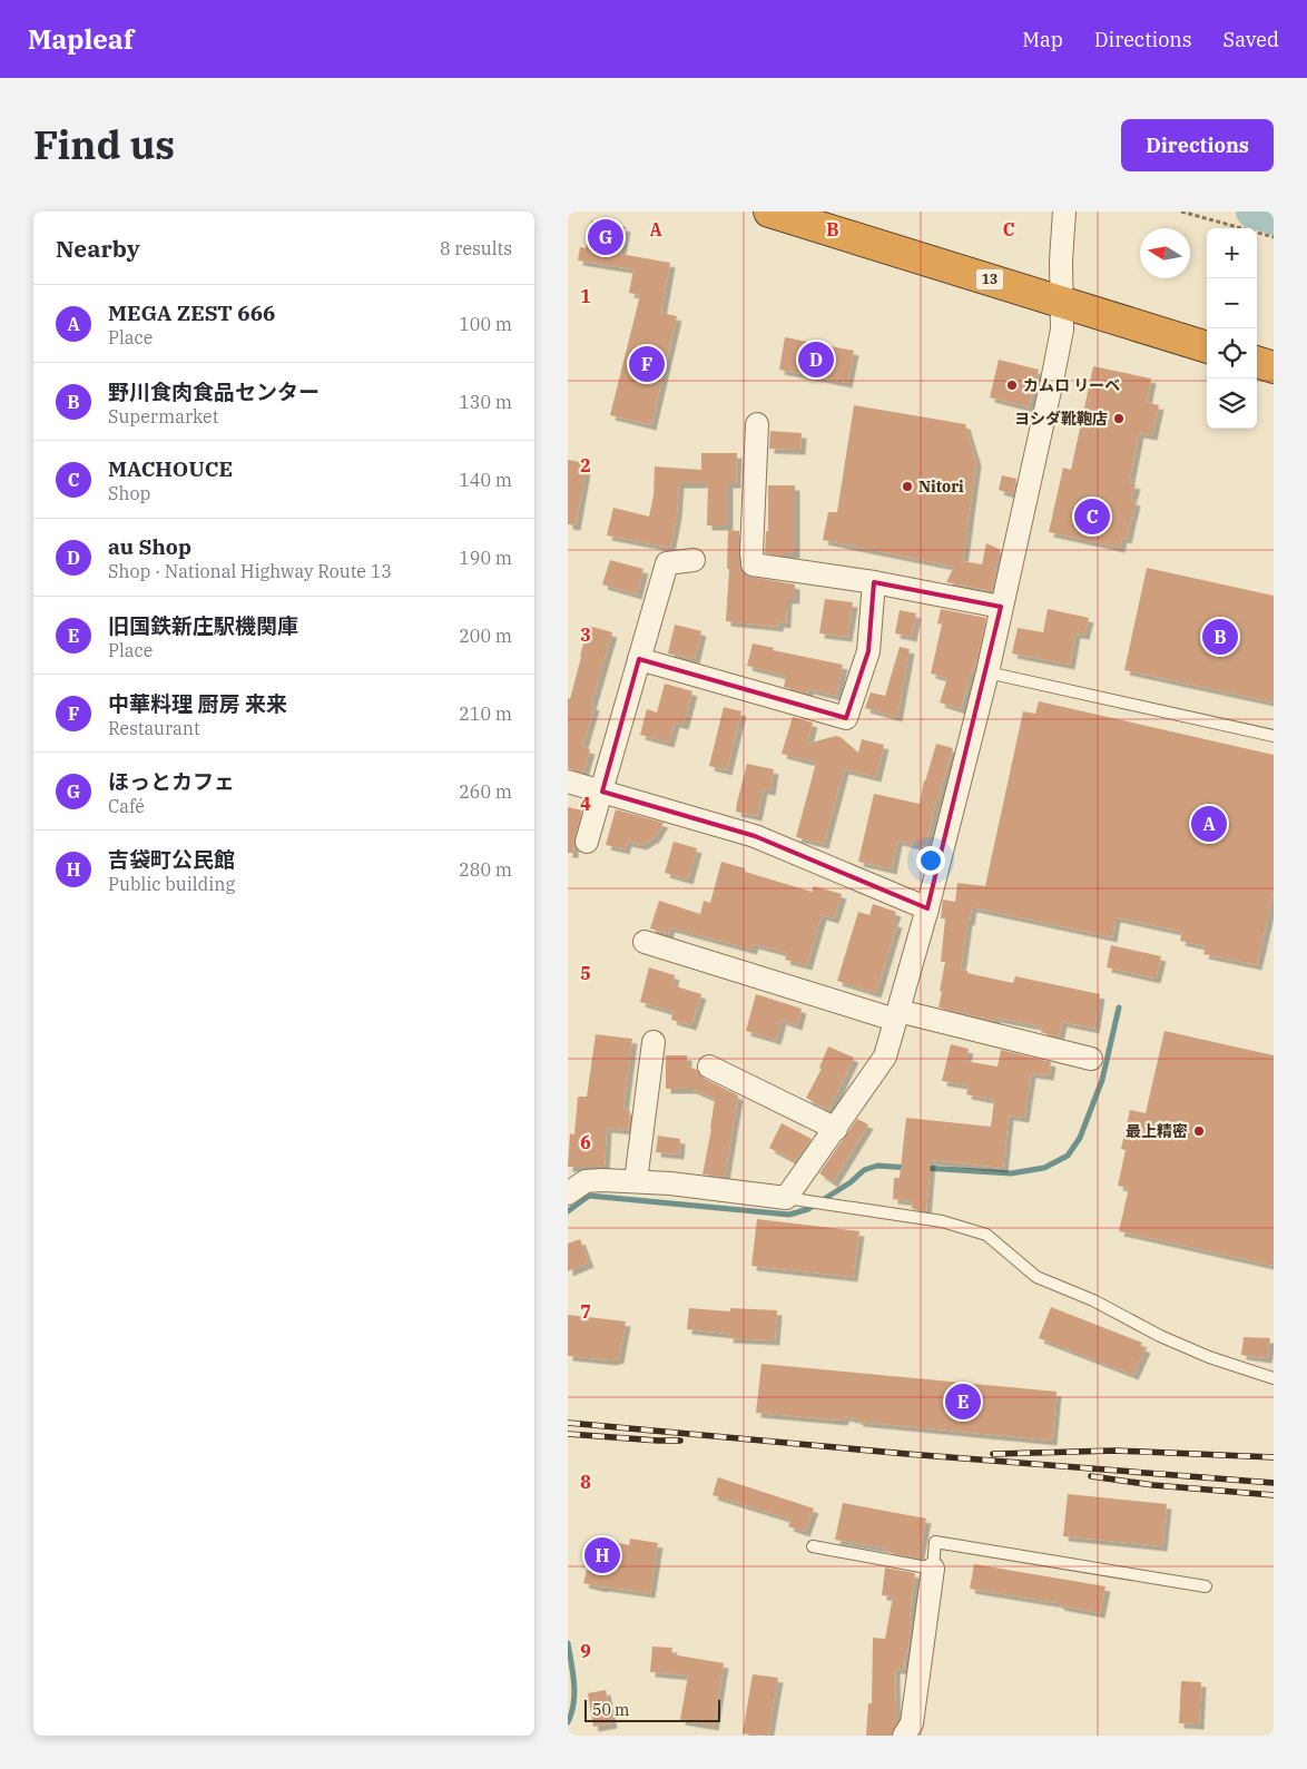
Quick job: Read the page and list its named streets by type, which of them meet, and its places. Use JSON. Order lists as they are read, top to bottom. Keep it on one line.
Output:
{"streets":{"highway":["13"]},"places":["カムロ リーベ","ヨシダ靴鞄店","Nitori","最上精密"],"scale_bar":"50 m","north":"left","page":{"header":"Mapleaf","nav":["Map","Directions","Saved"],"title":"Find us","buttons":"Directions","heading":["Nearby","8 results"],"pins":["G","D","F","C","B","A","E","H"],"map_buttons":["+","−"],"list":[{"mark":"A","name":"MEGA ZEST 666","note":"Place","value":"100 m"},{"mark":"B","name":"野川食肉食品センター","note":"Supermarket","value":"130 m"},{"mark":"C","name":"MACHOUCE","note":"Shop","value":"140 m"},{"mark":"D","name":"au Shop","note":"Shop · National Highway Route 13","value":"190 m"},{"mark":"E","name":"旧国鉄新庄駅機関庫","note":"Place","value":"200 m"},{"mark":"F","name":"中華料理 厨房 来来","note":"Restaurant","value":"210 m"},{"mark":"G","name":"ほっとカフェ","note":"Café","value":"260 m"},{"mark":"H","name":"吉袋町公民館","note":"Public building","value":"280 m"}],"scale":"50 m"},"grid":{"columns":["A","B","C"],"rows":["1","2","3","4","5","6","7","8","9"]}}
